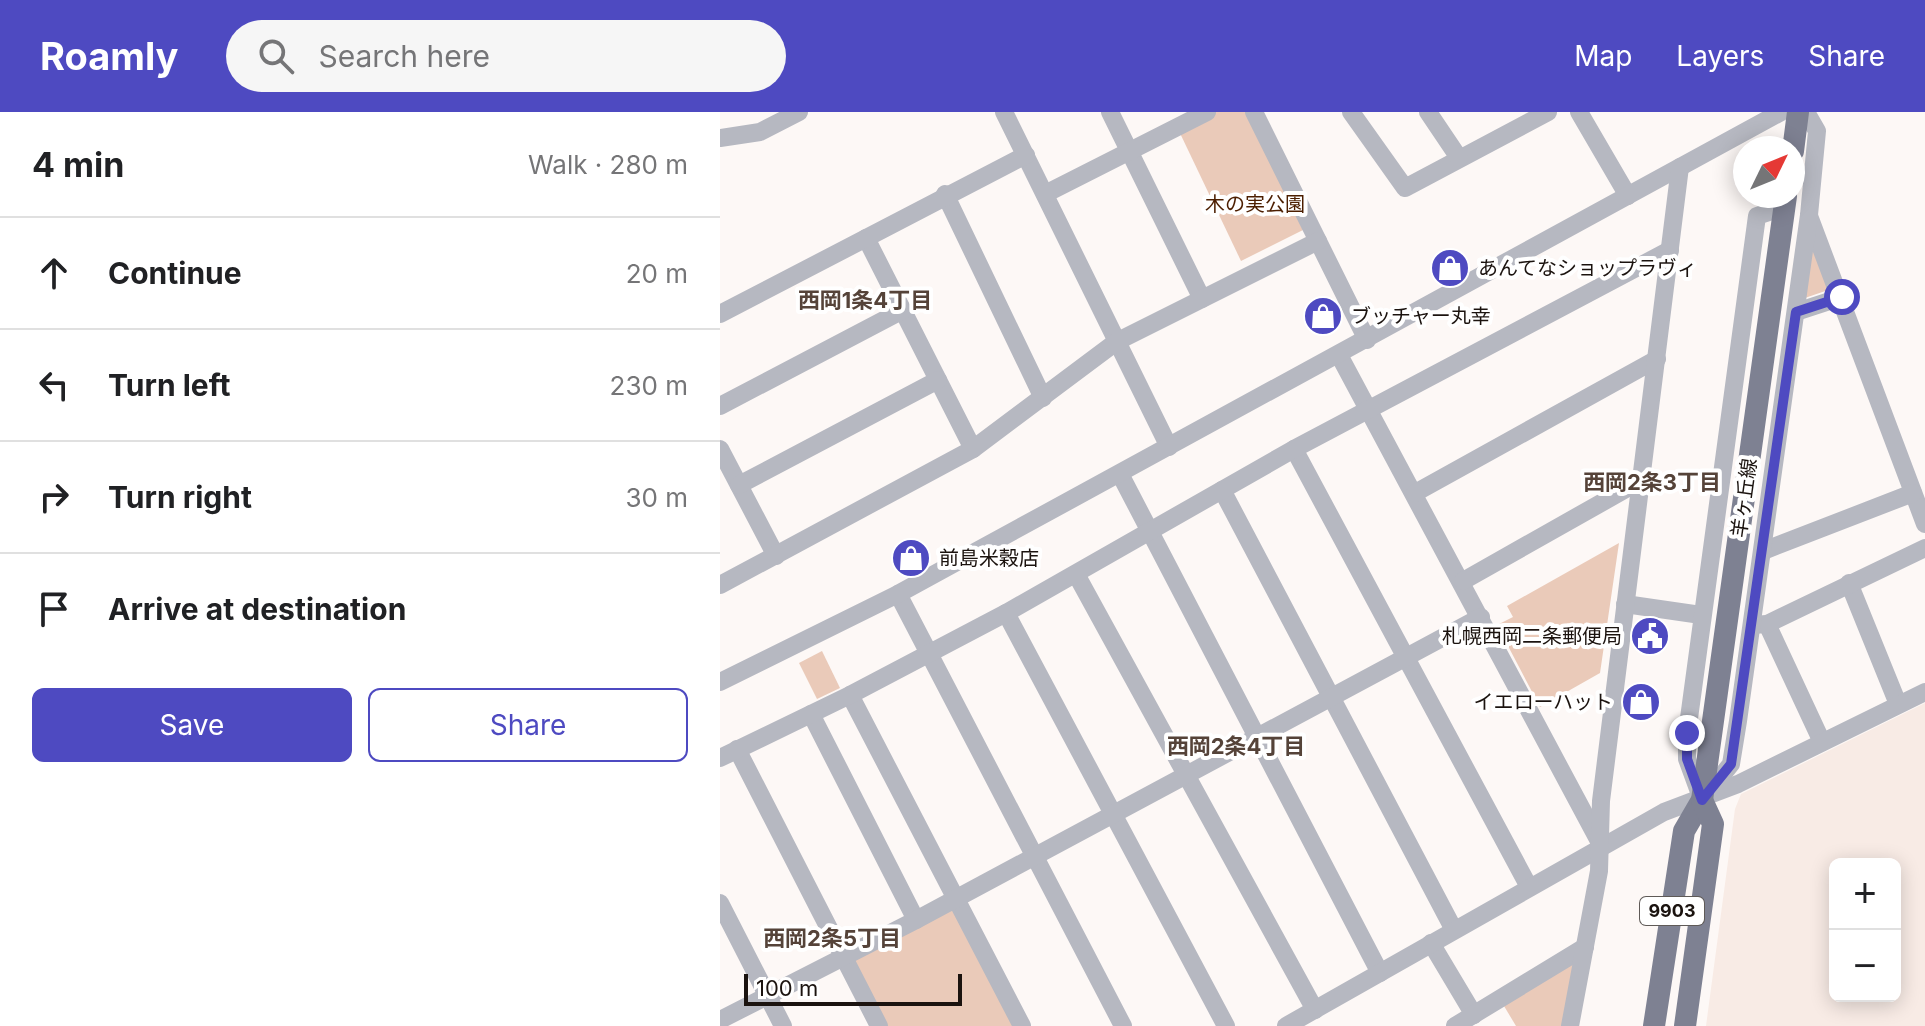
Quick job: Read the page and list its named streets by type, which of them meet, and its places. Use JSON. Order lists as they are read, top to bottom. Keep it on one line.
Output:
{"streets":{"main road":["羊ヶ丘線","9903"]},"districts":["西岡1条4丁目","西岡2条3丁目","西岡2条4丁目","西岡2条5丁目"],"parks":["木の実公園"],"places":{"shop":["あんてなショップラヴィ","ブッチャー丸幸","前島米穀店","イエローハット"],"public building":["札幌西岡二条郵便局"]},"scale_bar":"100 m","north":"top right","page":{"header":"Roamly","search":"Search here","nav":["Map","Layers","Share"],"heading":["4 min","Walk · 280 m"],"list":[["Continue","20 m"],["Turn left","230 m"],["Turn right","30 m"],"Arrive at destination"],"buttons":["Save","Share"],"map_buttons":["+","−"],"scale":"100 m"}}
